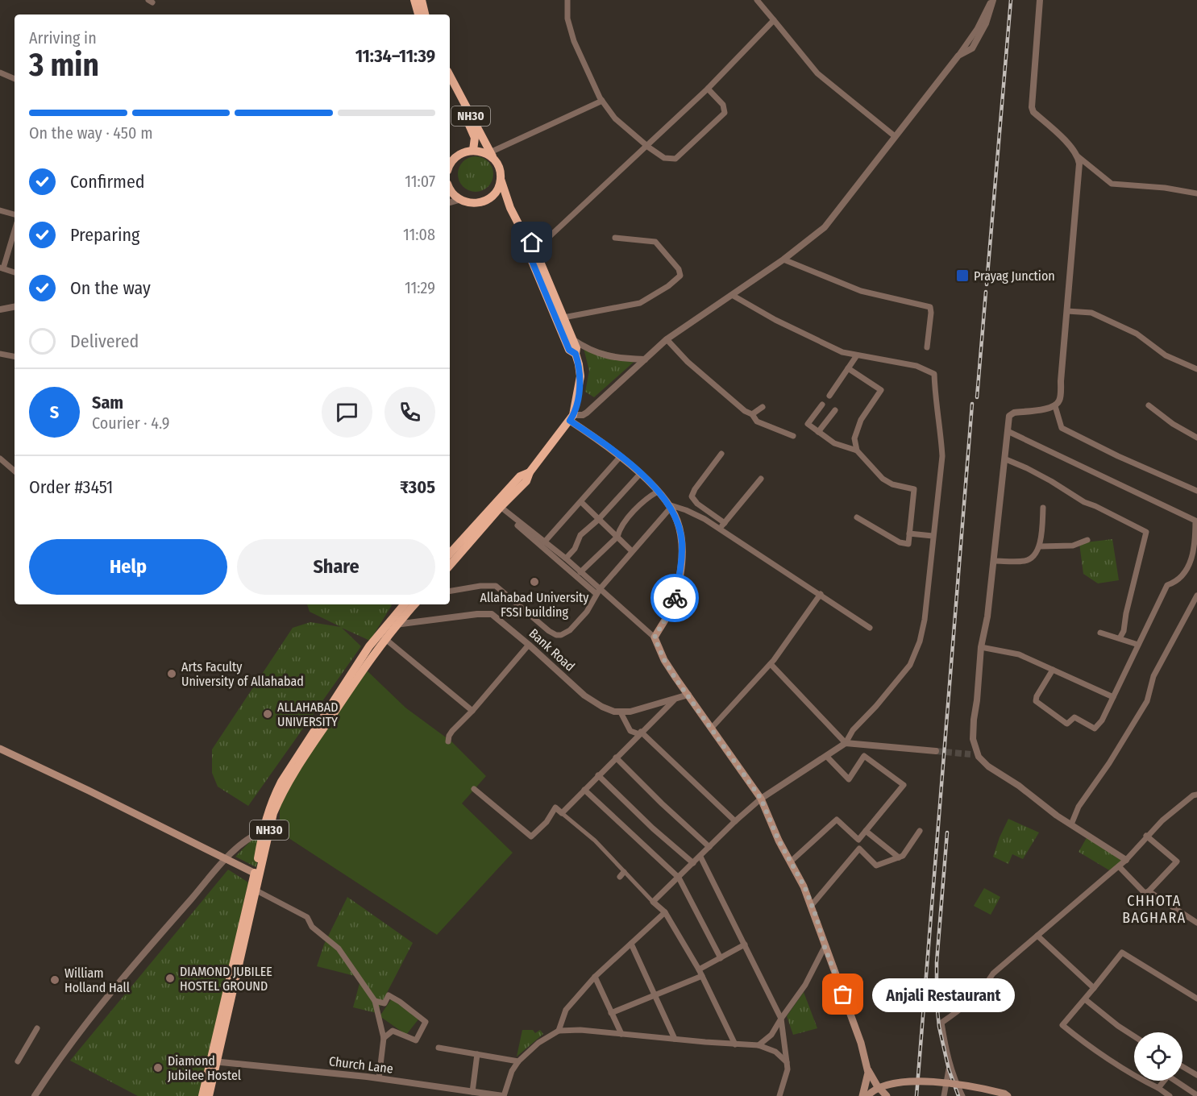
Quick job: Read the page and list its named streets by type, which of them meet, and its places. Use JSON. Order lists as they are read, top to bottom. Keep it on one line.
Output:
{"streets":{"highway":["NH30"],"street":["Bank Road","Church Lane"]},"crossings":[["NH30","Bank Road"],["NH30","Church Lane"]],"districts":["CHHOTA BAGHARA"],"places":{"transit":["Prayag Junction"],"other":["Allahabad University FSSI building","Arts Faculty University of Allahabad","ALLAHABAD UNIVERSITY","DIAMOND JUBILEE HOSTEL GROUND","William Holland Hall","Anjali Restaurant","Diamond Jubilee Hostel"]},"page":{"heading":["3 min","Arriving in","11:34–11:39"],"panel":["Sam","Courier · 4.9","Order #3451","₹305"],"bar":"On the way · 450 m","list":[["Confirmed","11:07"],["Preparing","11:08"],["On the way","11:29"],"Delivered"],"round":"S","buttons":["Help","Share"],"bubble":"Anjali Restaurant"}}
